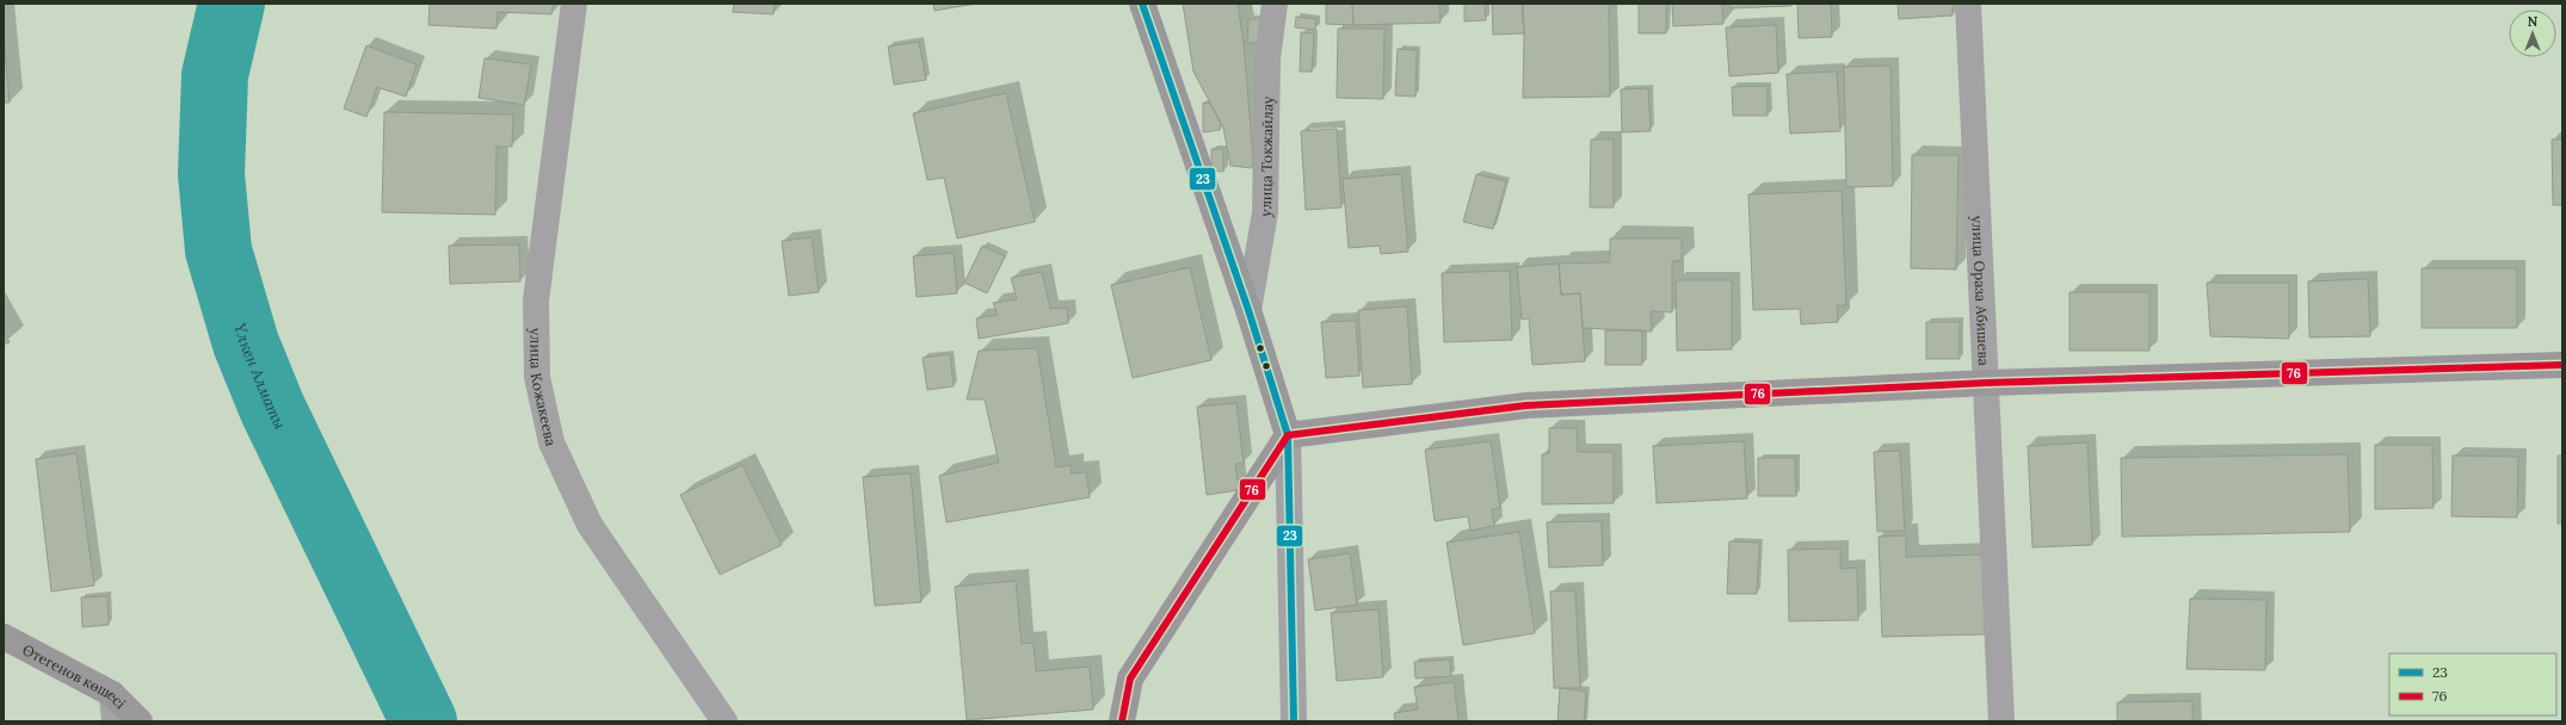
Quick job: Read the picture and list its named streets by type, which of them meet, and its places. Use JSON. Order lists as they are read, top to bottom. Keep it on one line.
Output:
{"streets":{"street":["улица Токжайлау","улица Ораза Абишева","улица Кожакеева","Өтегенов көшесі"]},"water":["Үлкен Алматы"],"lines":["transit line 23","transit line 76"],"legend":["23","76"],"north":"top"}
